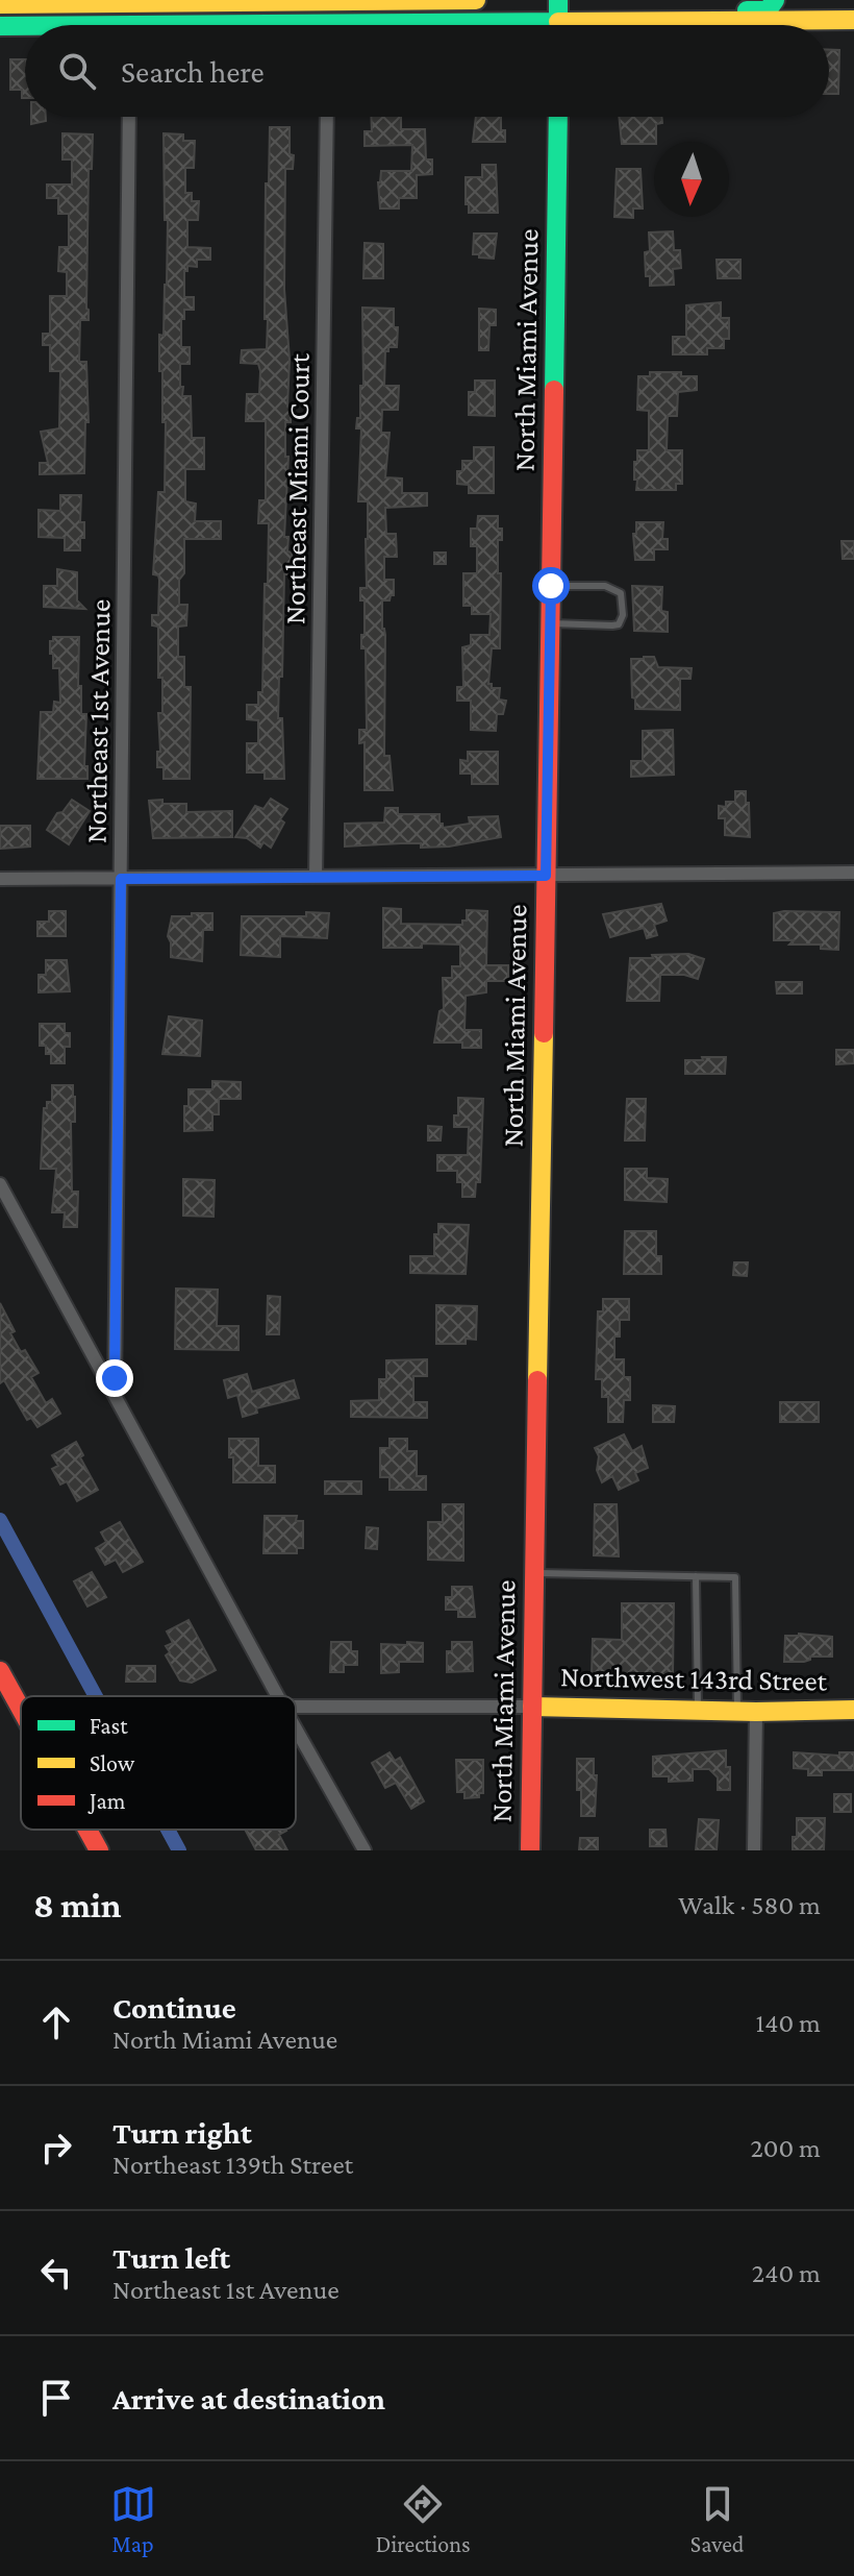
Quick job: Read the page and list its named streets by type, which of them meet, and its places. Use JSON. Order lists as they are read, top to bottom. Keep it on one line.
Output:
{"streets":{"street":["North Miami Avenue","Northeast Miami Court","Northeast 1st Avenue","Northwest 143rd Street"]},"crossings":[["North Miami Avenue","Northwest 143rd Street"]],"legend":["Fast","Slow","Jam"],"north":"bottom","page":{"search":"Search here","heading":["8 min","Walk · 580 m"],"list":[["Continue","North Miami Avenue","140 m"],["Turn right","Northeast 139th Street","200 m"],["Turn left","Northeast 1st Avenue","240 m"],"Arrive at destination"],"nav":["Map","Directions","Saved"]}}
